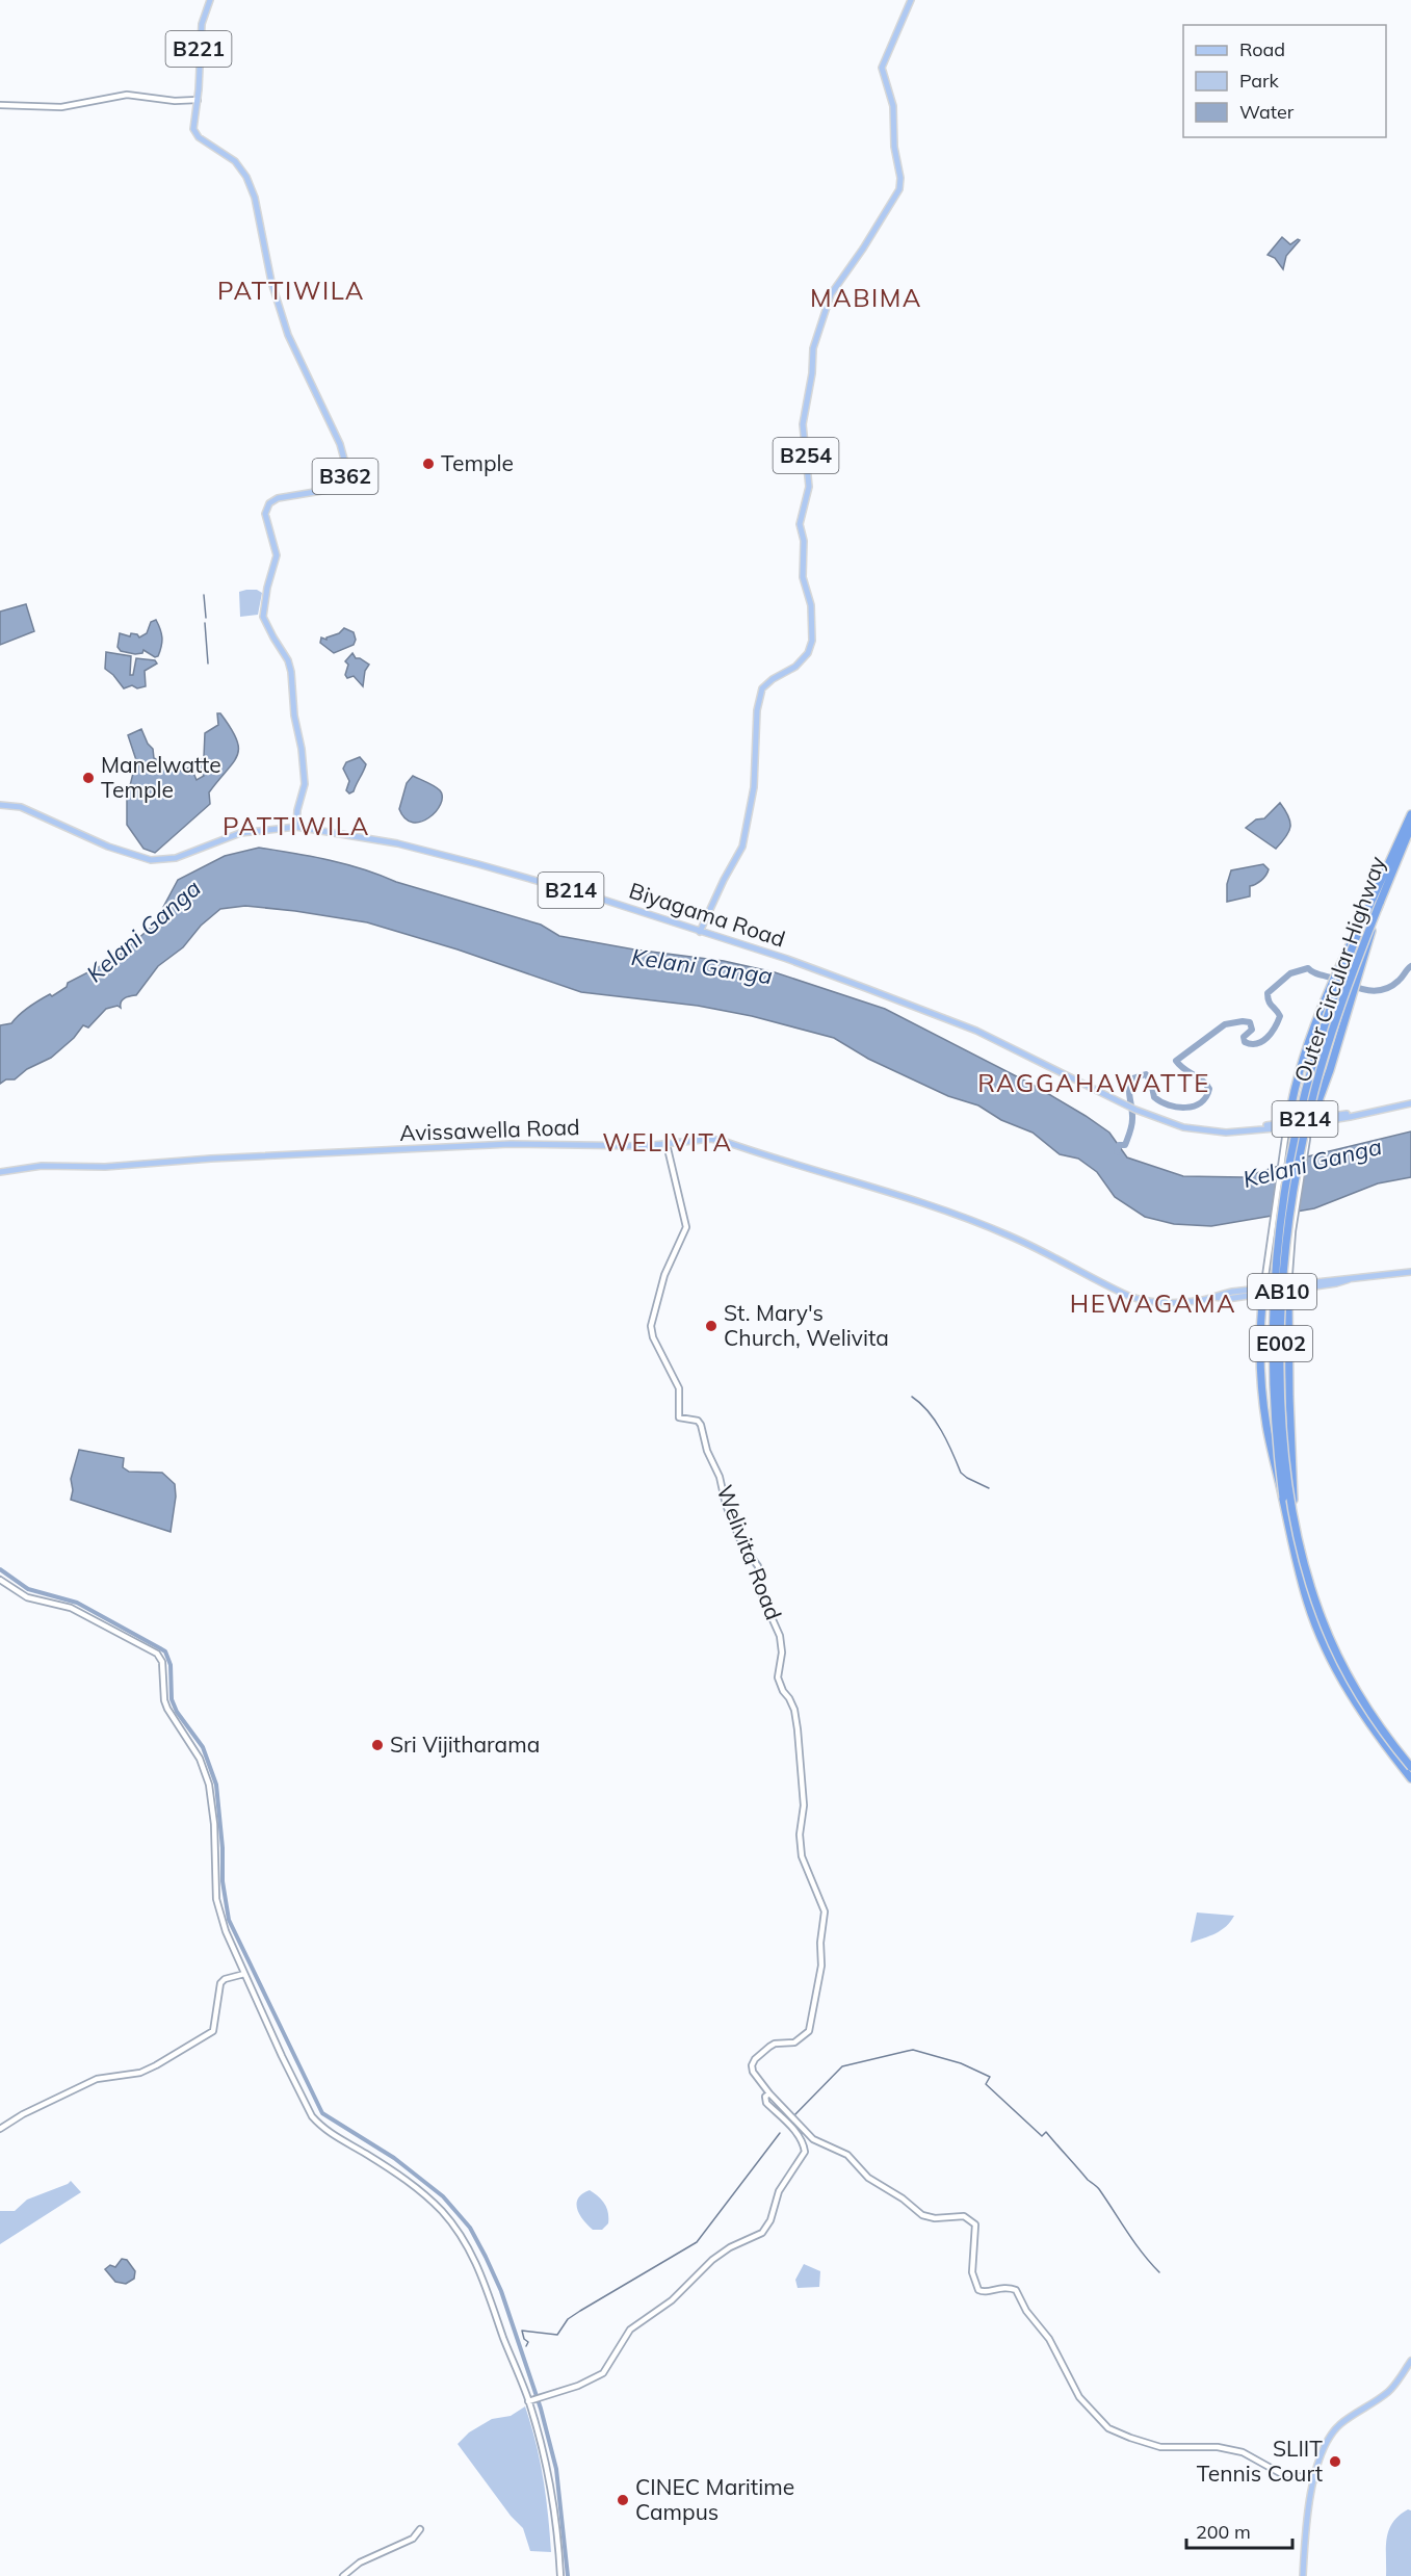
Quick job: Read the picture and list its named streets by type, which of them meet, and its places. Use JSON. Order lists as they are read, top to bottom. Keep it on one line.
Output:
{"streets":{"highway":["Outer Circular Highway","E002"],"main road":["B221","B254","B362","B214","Biyagama Road","Avissawella Road","AB10"],"street":["Welivita Road"]},"crossings":[["B221","B362"],["B254","Biyagama Road"],["B362","Biyagama Road"],["Avissawella Road","Welivita Road"]],"districts":["PATTIWILA","MABIMA","PATTIWILA","RAGGAHAWATTE","WELIVITA","HEWAGAMA"],"water":["Kelani Ganga"],"places":["Temple","Manelwatte Temple","St. Mary's Church, Welivita","Sri Vijitharama","SLIIT Tennis Court","CINEC Maritime Campus"],"legend":["Road","Park","Water"],"scale_bar":"200 m"}
